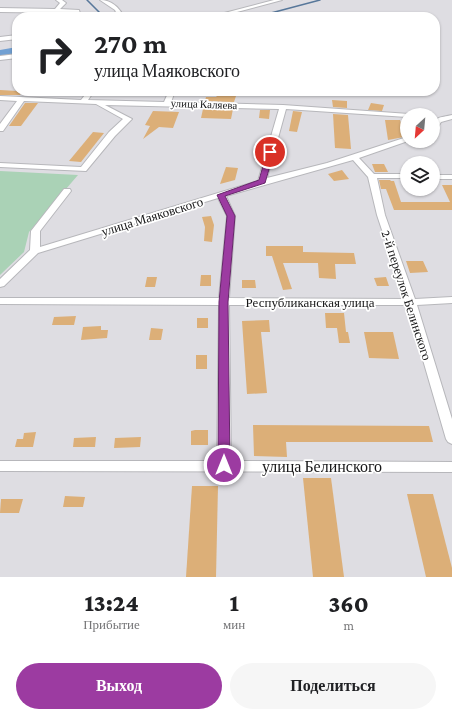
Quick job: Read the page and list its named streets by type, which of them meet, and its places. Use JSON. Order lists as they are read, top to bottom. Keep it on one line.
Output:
{"streets":{"street":["улица Каляева","улица Маяковского","2-й переулок Белинского","Республиканская улица","улица Белинского"]},"crossings":[["улица Маяковского","2-й переулок Белинского"],["2-й переулок Белинского","Республиканская улица"]],"north":"bottom left","page":{"turn":["270 m","улица Маяковского"],"eta":["13:24","Прибытие","1","мин","360","m"],"buttons":["Выход","Поделиться"]}}
